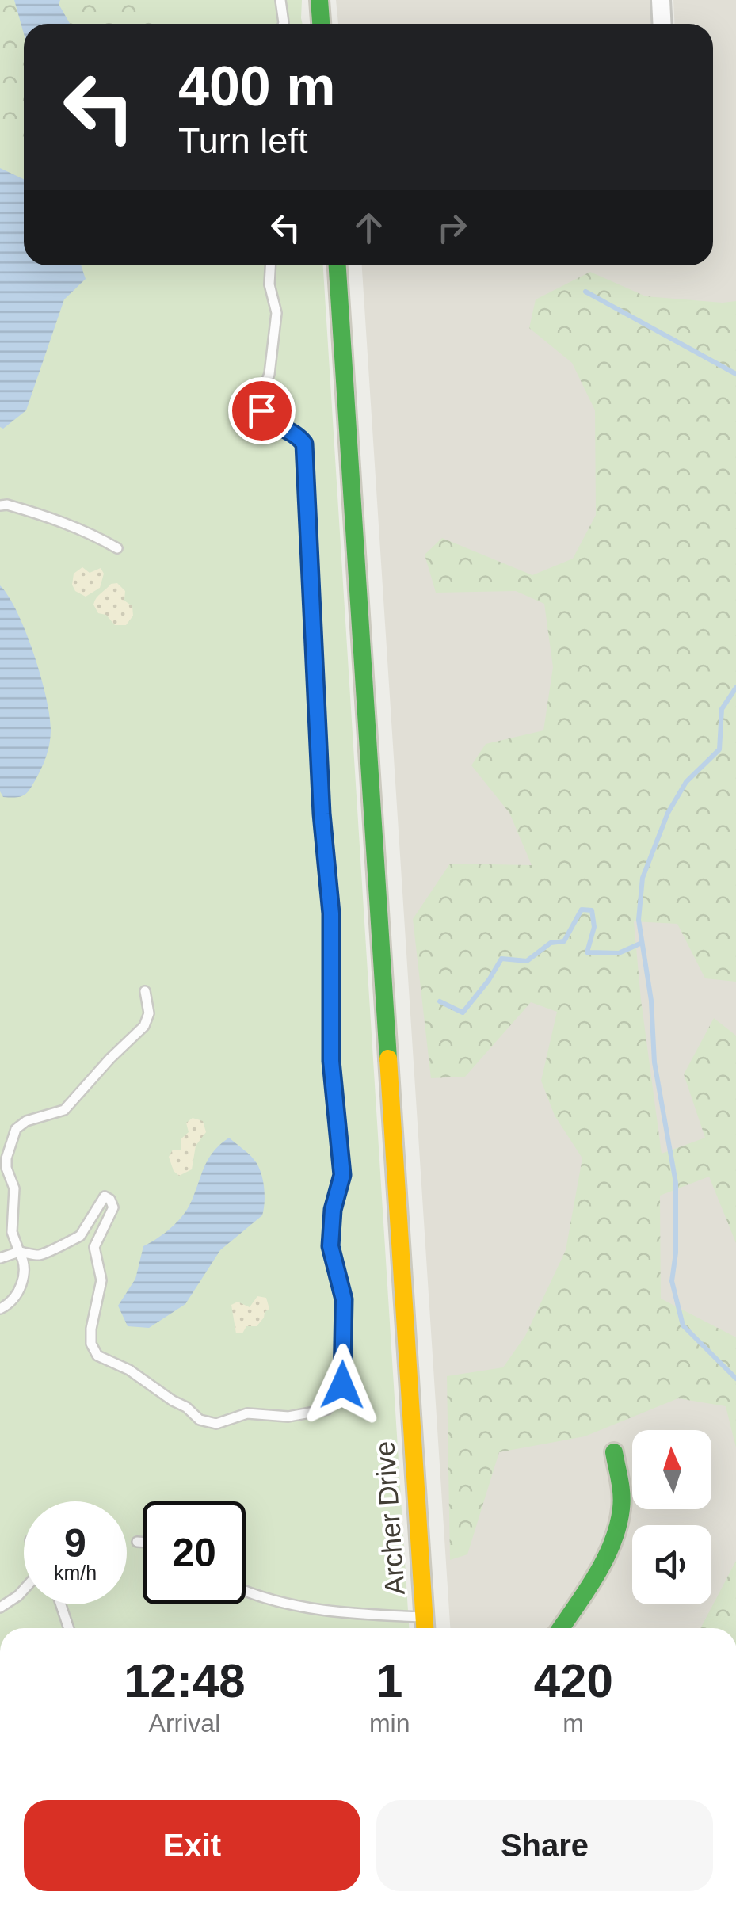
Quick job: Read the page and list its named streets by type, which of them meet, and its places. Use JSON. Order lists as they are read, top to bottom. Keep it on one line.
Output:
{"streets":{"street":["Archer Drive"]},"north":"top","page":{"turn":["400 m","Turn left"],"speed":"9 km/h","limit":"20","eta":["12:48","Arrival","1","min","420","m"],"buttons":["Exit","Share"]}}
